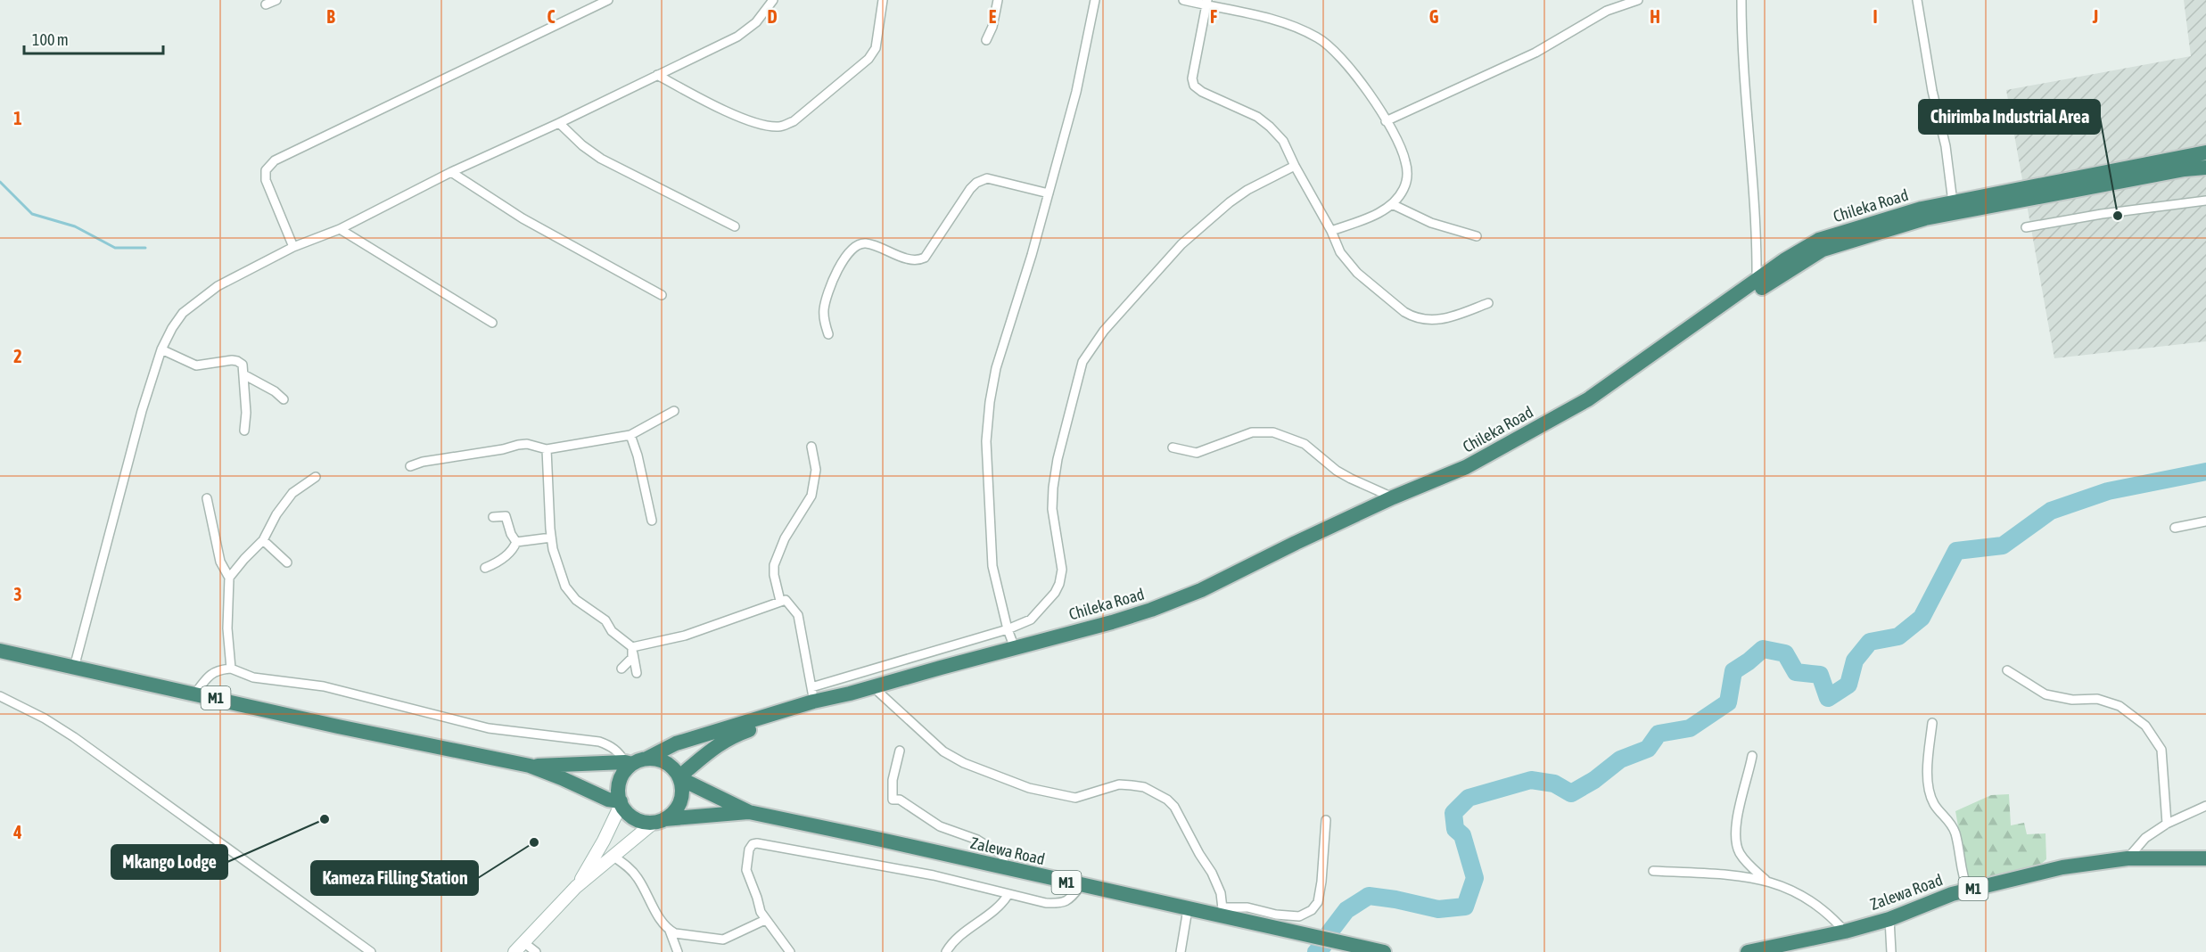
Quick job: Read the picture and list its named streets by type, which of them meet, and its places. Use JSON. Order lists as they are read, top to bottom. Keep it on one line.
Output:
{"streets":{"highway":["Chileka Road","M1","Zalewa Road"]},"crossings":[["Chileka Road","M1"],["Chileka Road","Zalewa Road"],["M1","Zalewa Road"]],"places":["Chirimba Industrial Area","Mkango Lodge","Kameza Filling Station"],"scale_bar":"100 m","grid":{"columns":["B","C","D","E","F","G","H","I","J"],"rows":["1","2","3","4"]}}
